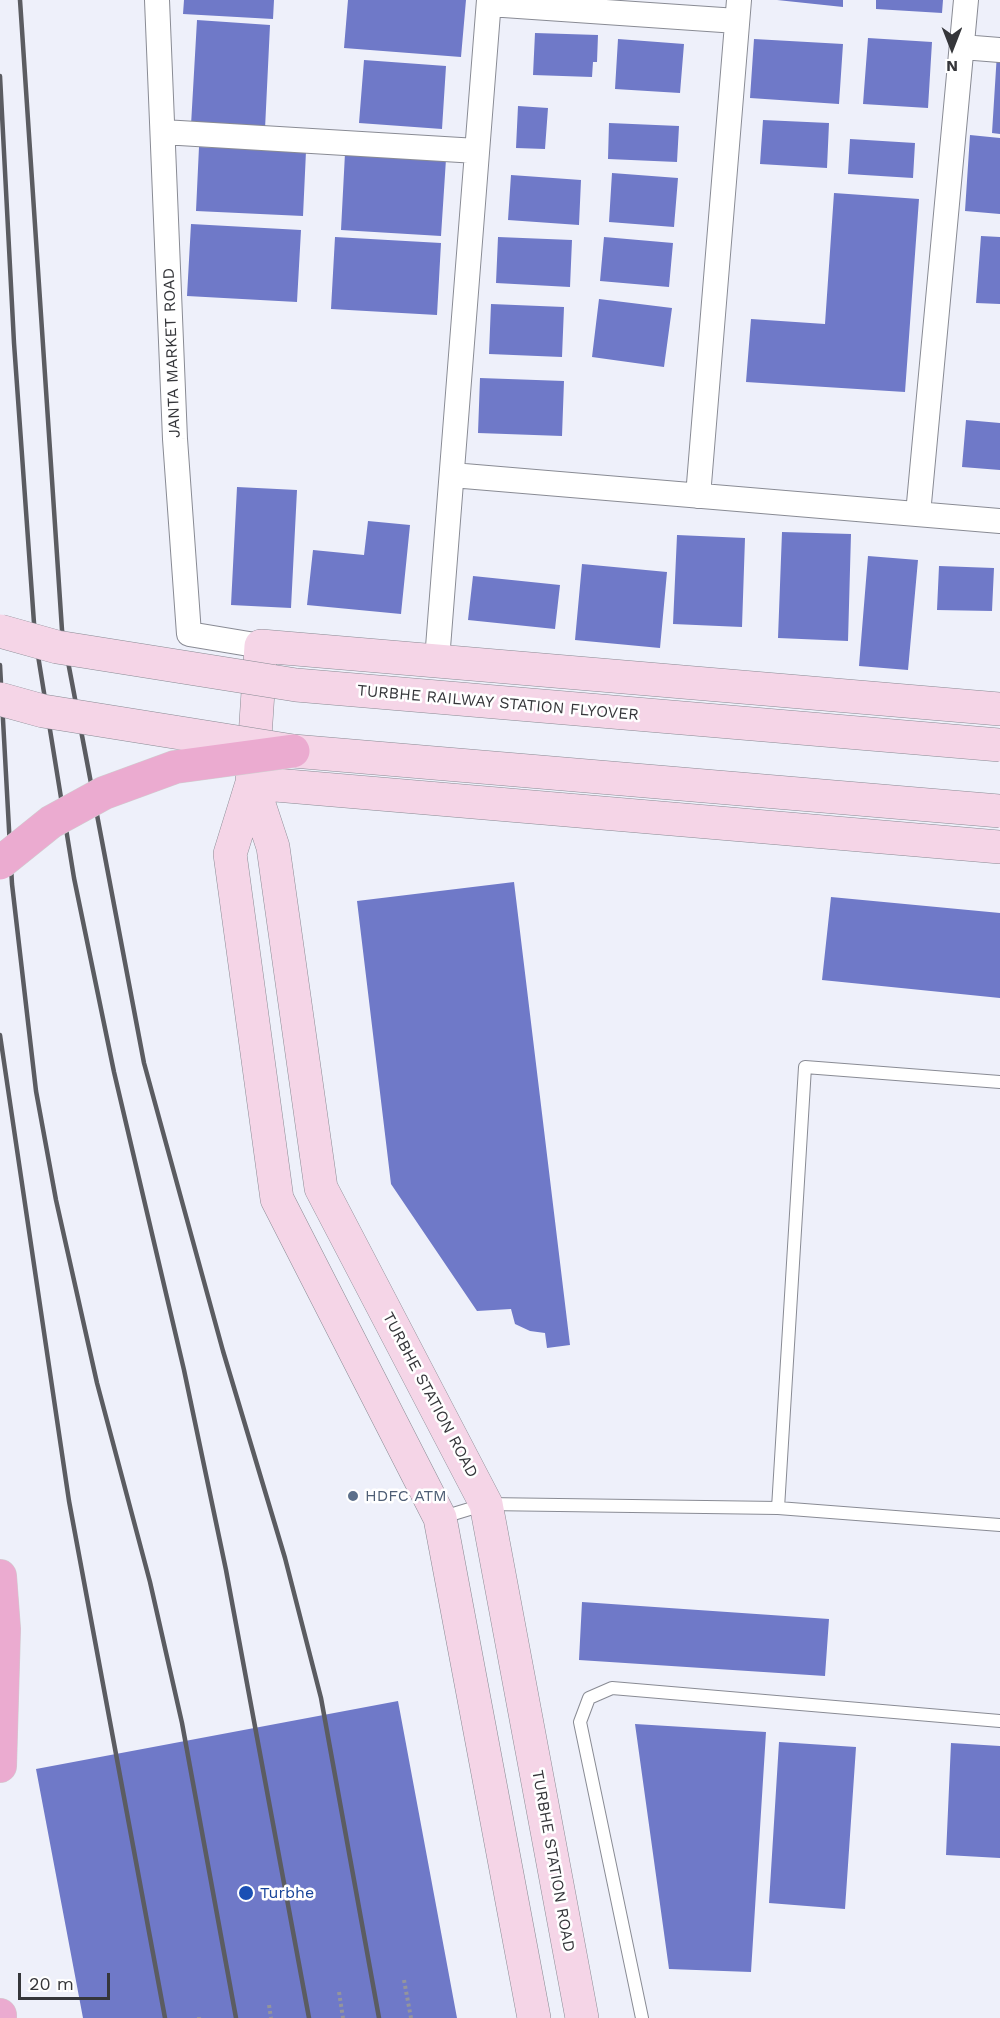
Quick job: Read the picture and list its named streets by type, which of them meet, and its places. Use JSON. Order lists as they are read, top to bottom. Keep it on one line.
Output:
{"streets":{"main road":["TURBHE RAILWAY STATION FLYOVER","TURBHE STATION ROAD"],"street":["JANTA MARKET ROAD"]},"crossings":[["JANTA MARKET ROAD","TURBHE STATION ROAD"]],"places":["HDFC ATM","Turbhe"],"scale_bar":"20 m","north":"bottom"}
